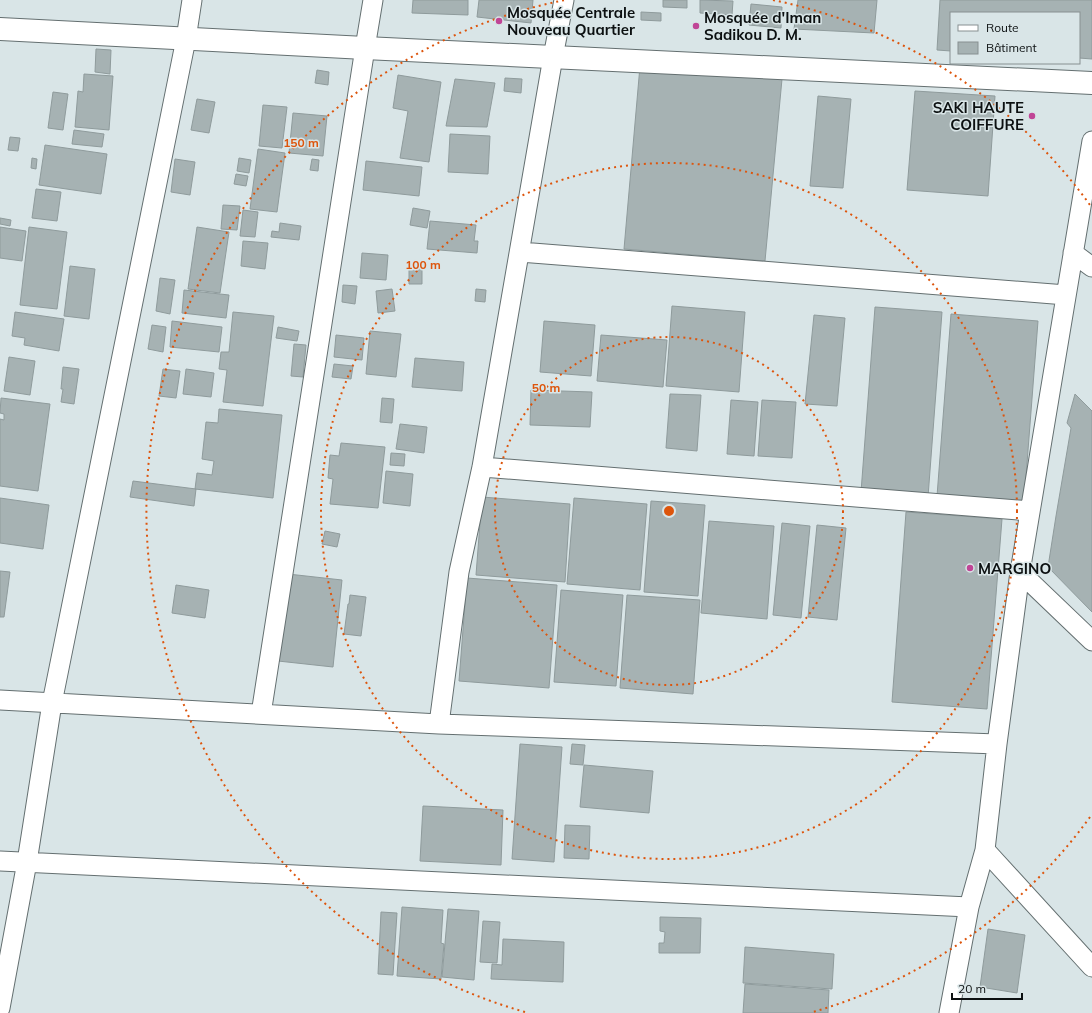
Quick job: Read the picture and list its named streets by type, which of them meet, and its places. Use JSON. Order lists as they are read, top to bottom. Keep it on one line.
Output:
{"places":["Mosquée Centrale Nouveau Quartier","Mosquée d'Iman Sadikou D. M.","SAKI HAUTE COIFFURE","MARGINO"],"legend":["Route","Bâtiment"],"scale_bar":"20 m","rings":["150 m","100 m","50 m"]}
